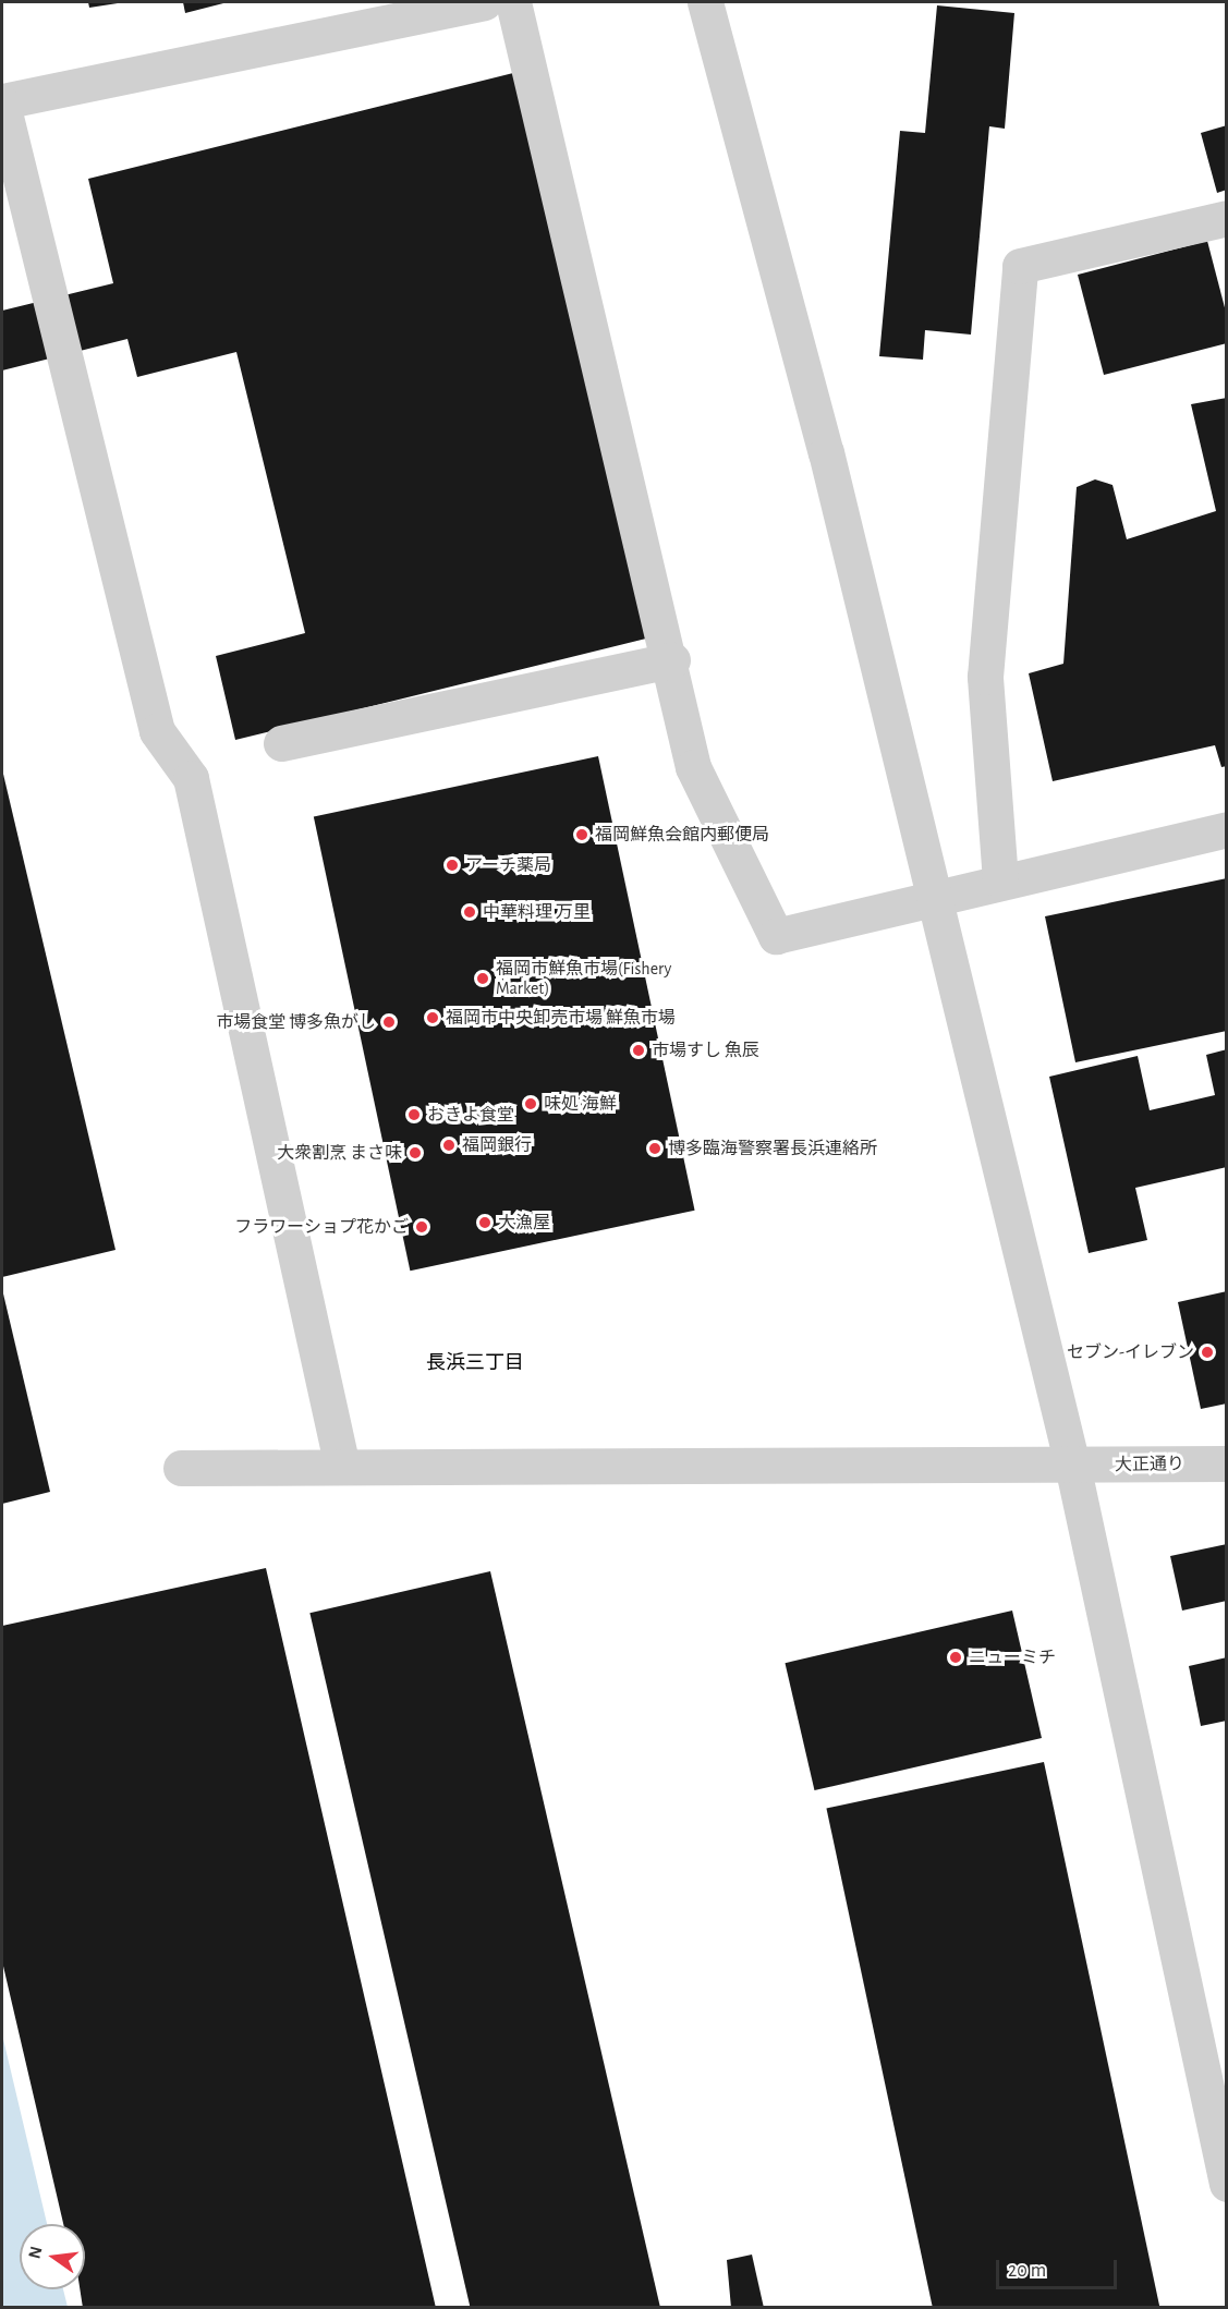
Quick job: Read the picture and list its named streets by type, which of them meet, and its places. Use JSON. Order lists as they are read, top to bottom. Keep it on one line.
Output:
{"streets":{"street":["大正通り"]},"districts":["長浜三丁目"],"places":["福岡鮮魚会館内郵便局","アーチ薬局","中華料理 万里","福岡市鮮魚市場(Fishery Market)","福岡市中央卸売市場 鮮魚市場","市場食堂 博多魚がし","市場すし 魚辰","味処 海鮮","おきよ食堂","福岡銀行","博多臨海警察署長浜連絡所","大衆割烹 まさ味","大漁屋","フラワーショプ花かご","セブン-イレブン","ニューミチ"],"scale_bar":"20 m","north":"left"}
